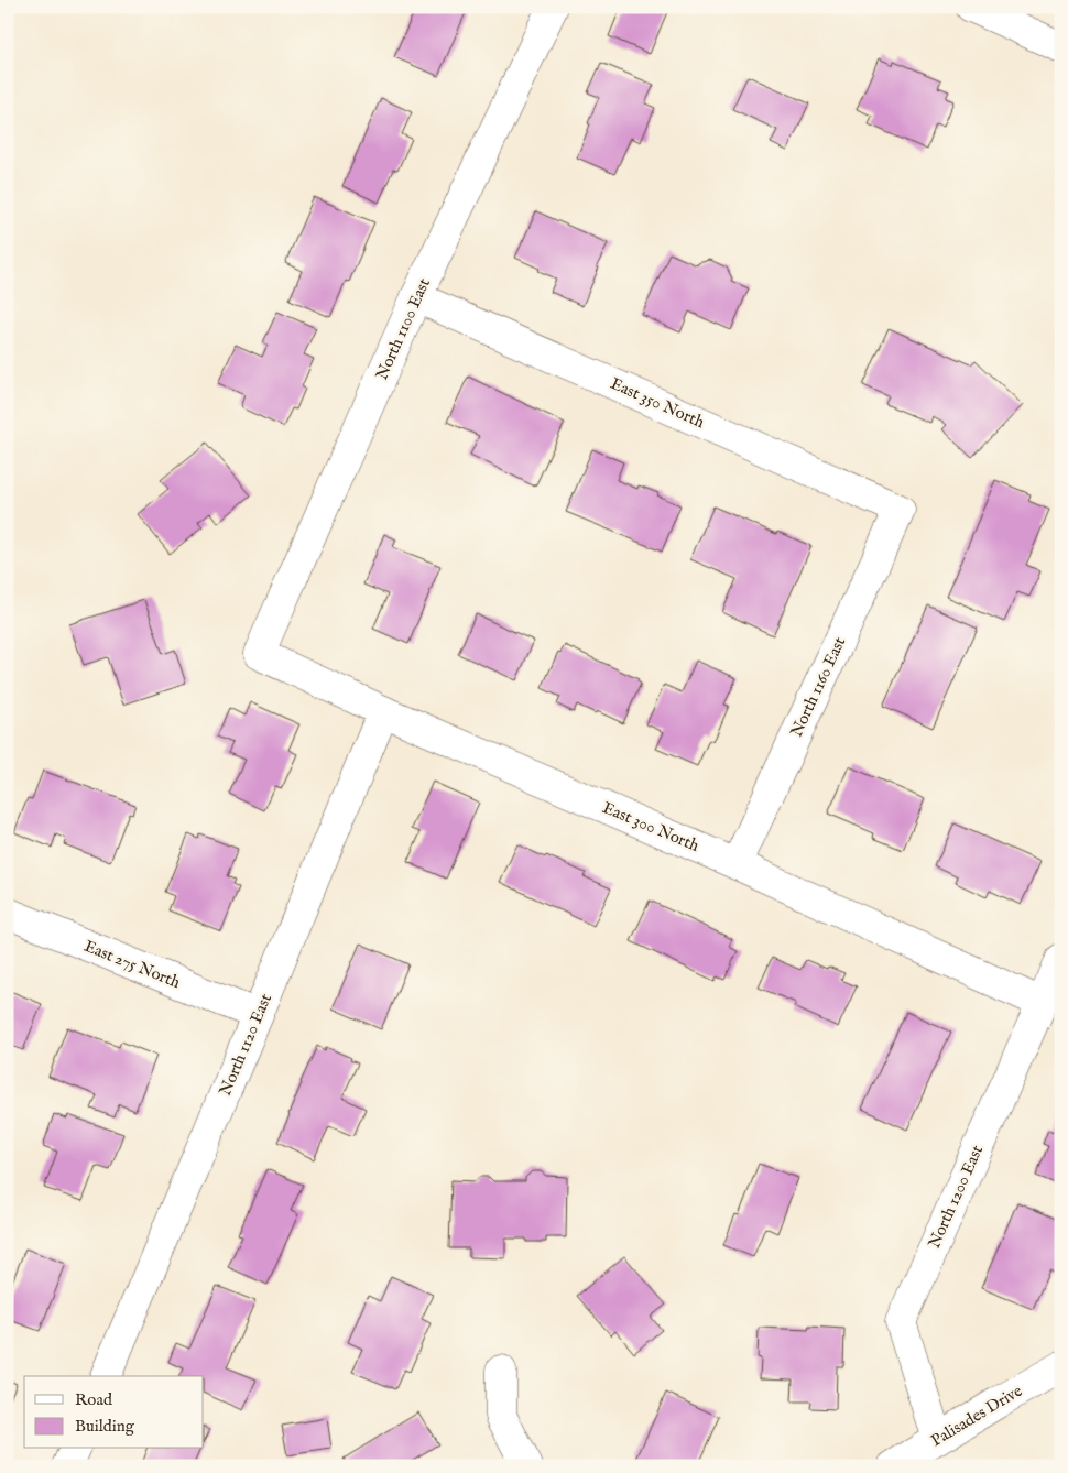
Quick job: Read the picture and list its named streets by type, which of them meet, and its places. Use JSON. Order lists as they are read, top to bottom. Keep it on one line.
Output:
{"streets":{"street":["North 1100 East","East 350 North","North 1160 East","East 300 North","East 275 North","North 1120 East","North 1200 East","Palisades Drive"]},"crossings":[["North 1100 East","East 350 North"],["North 1100 East","East 300 North"],["East 350 North","North 1160 East"],["North 1160 East","East 300 North"],["East 300 North","North 1120 East"],["East 300 North","North 1200 East"],["East 275 North","North 1120 East"],["North 1200 East","Palisades Drive"]],"legend":["Road","Building"]}
